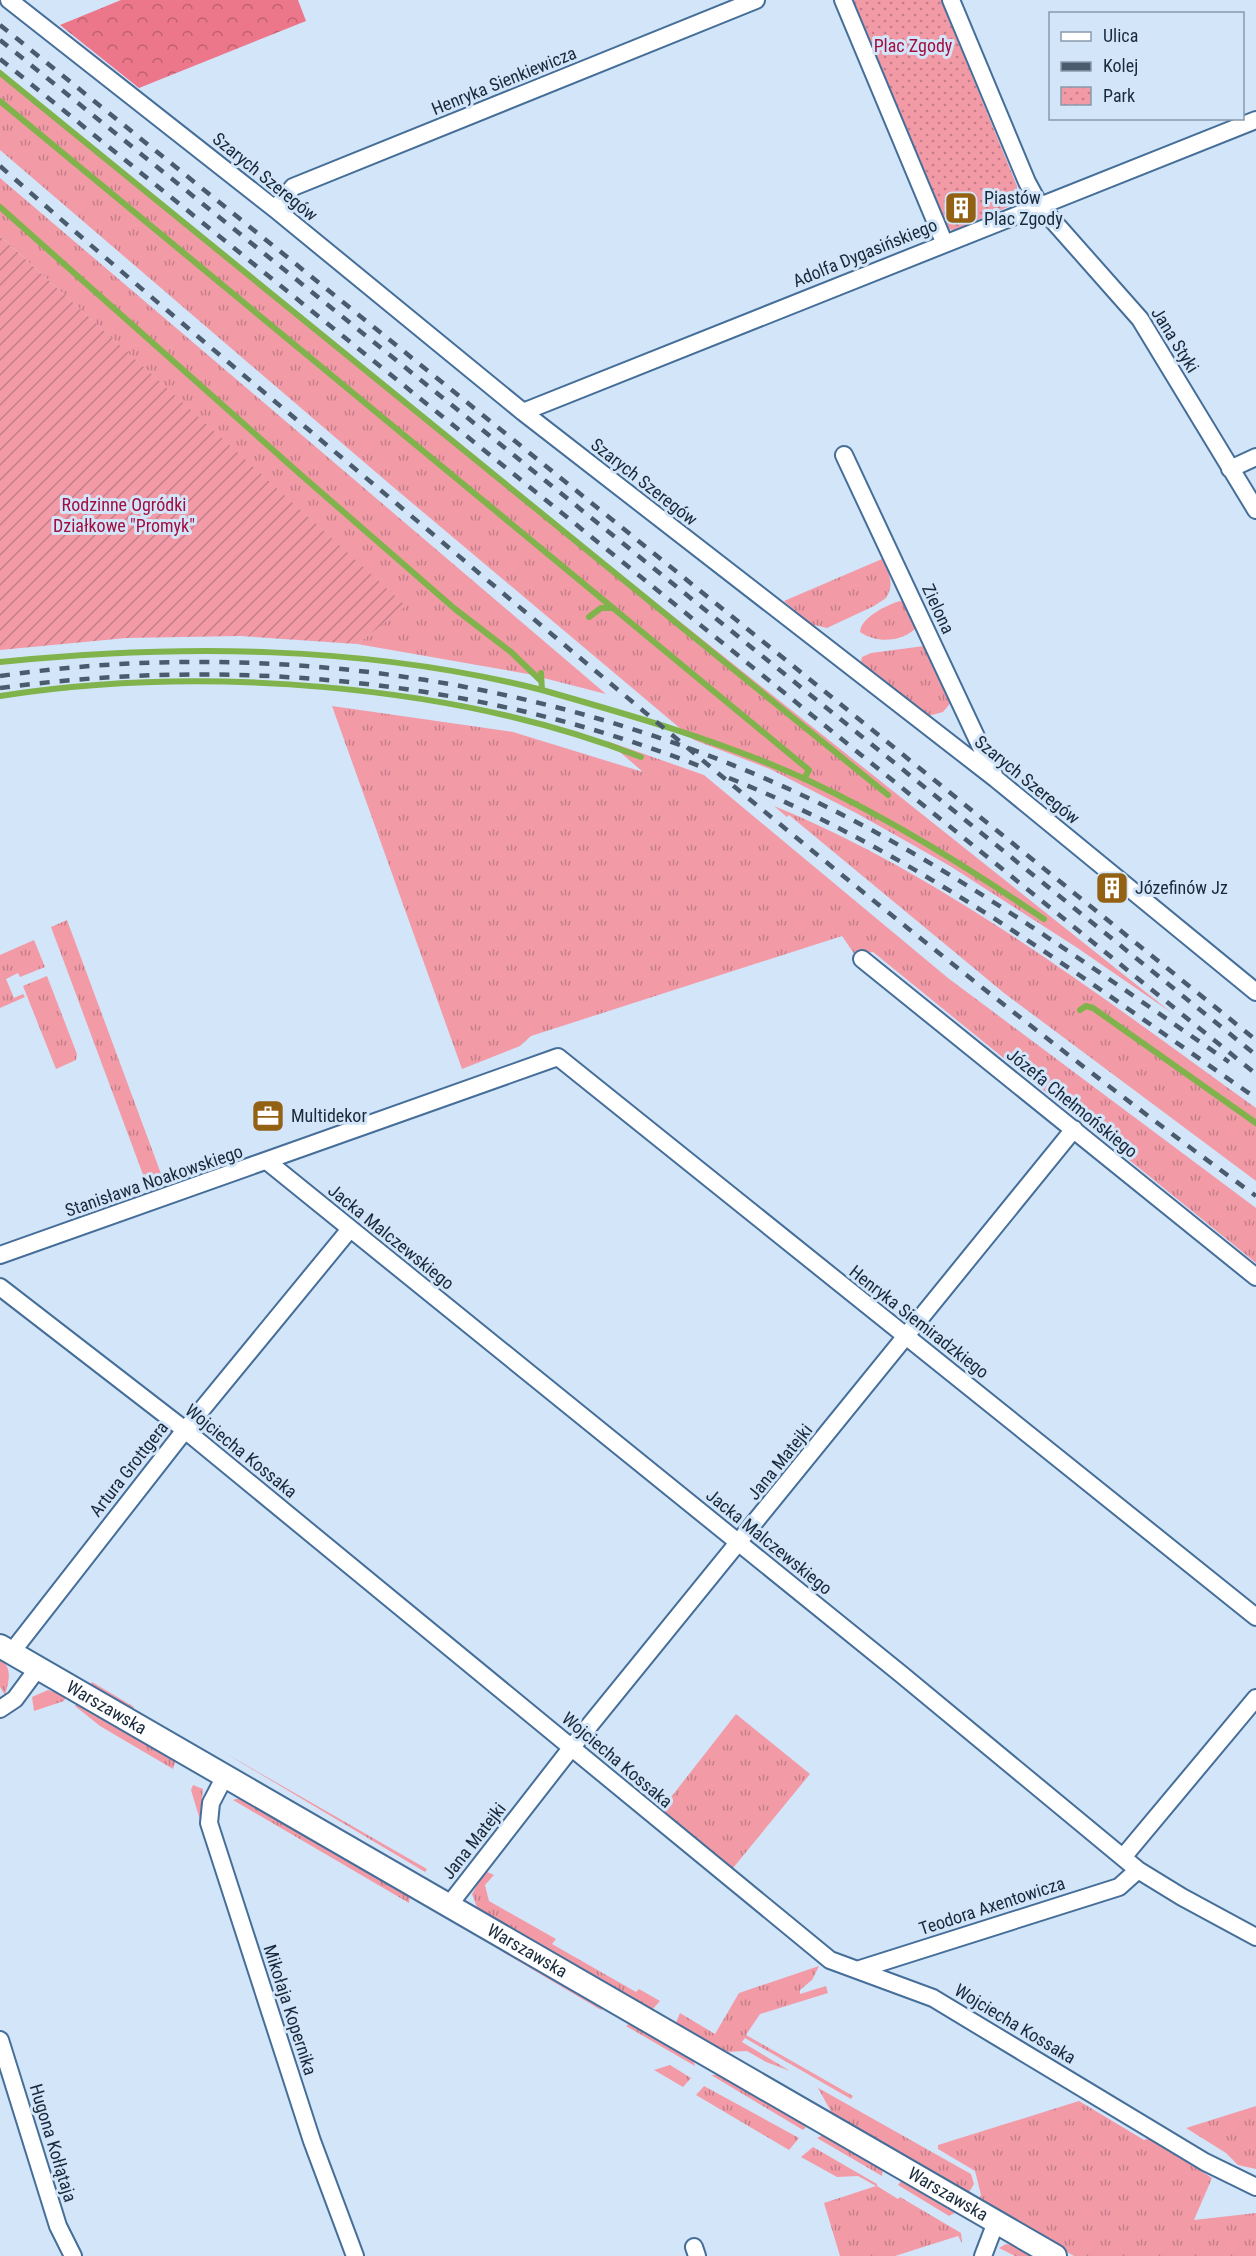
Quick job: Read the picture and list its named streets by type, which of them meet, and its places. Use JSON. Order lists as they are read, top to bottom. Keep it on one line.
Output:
{"streets":{"street":["Henryka Sienkiewicza","Szarych Szeregów","Adolfa Dygasińskiego","Jana Styki","Zielona","Józefa Chełmońskiego","Stanisława Noakowskiego","Jacka Malczewskiego","Henryka Siemiradzkiego","Wojciecha Kossaka","Jana Matejki","Artura Grottgera","Warszawska","Teodora Axentowicza","Mikołaja Kopernika","Hugona Kołłątaja"]},"crossings":[["Henryka Sienkiewicza","Szarych Szeregów"],["Szarych Szeregów","Adolfa Dygasińskiego"],["Szarych Szeregów","Zielona"],["Adolfa Dygasińskiego","Jana Styki"],["Józefa Chełmońskiego","Jana Matejki"],["Stanisława Noakowskiego","Jacka Malczewskiego"],["Stanisława Noakowskiego","Henryka Siemiradzkiego"],["Jacka Malczewskiego","Jana Matejki"],["Jacka Malczewskiego","Artura Grottgera"],["Jacka Malczewskiego","Teodora Axentowicza"],["Henryka Siemiradzkiego","Jana Matejki"],["Wojciecha Kossaka","Jana Matejki"],["Wojciecha Kossaka","Artura Grottgera"],["Wojciecha Kossaka","Teodora Axentowicza"],["Jana Matejki","Warszawska"],["Artura Grottgera","Warszawska"],["Warszawska","Mikołaja Kopernika"]],"parks":["Plac Zgody","Rodzinne Ogródki Działkowe \"Promyk\""],"places":{"building":["Piastów Plac Zgody","Józefinów Jz"],"office":["Multidekor"]},"legend":["Ulica","Kolej","Park"]}
